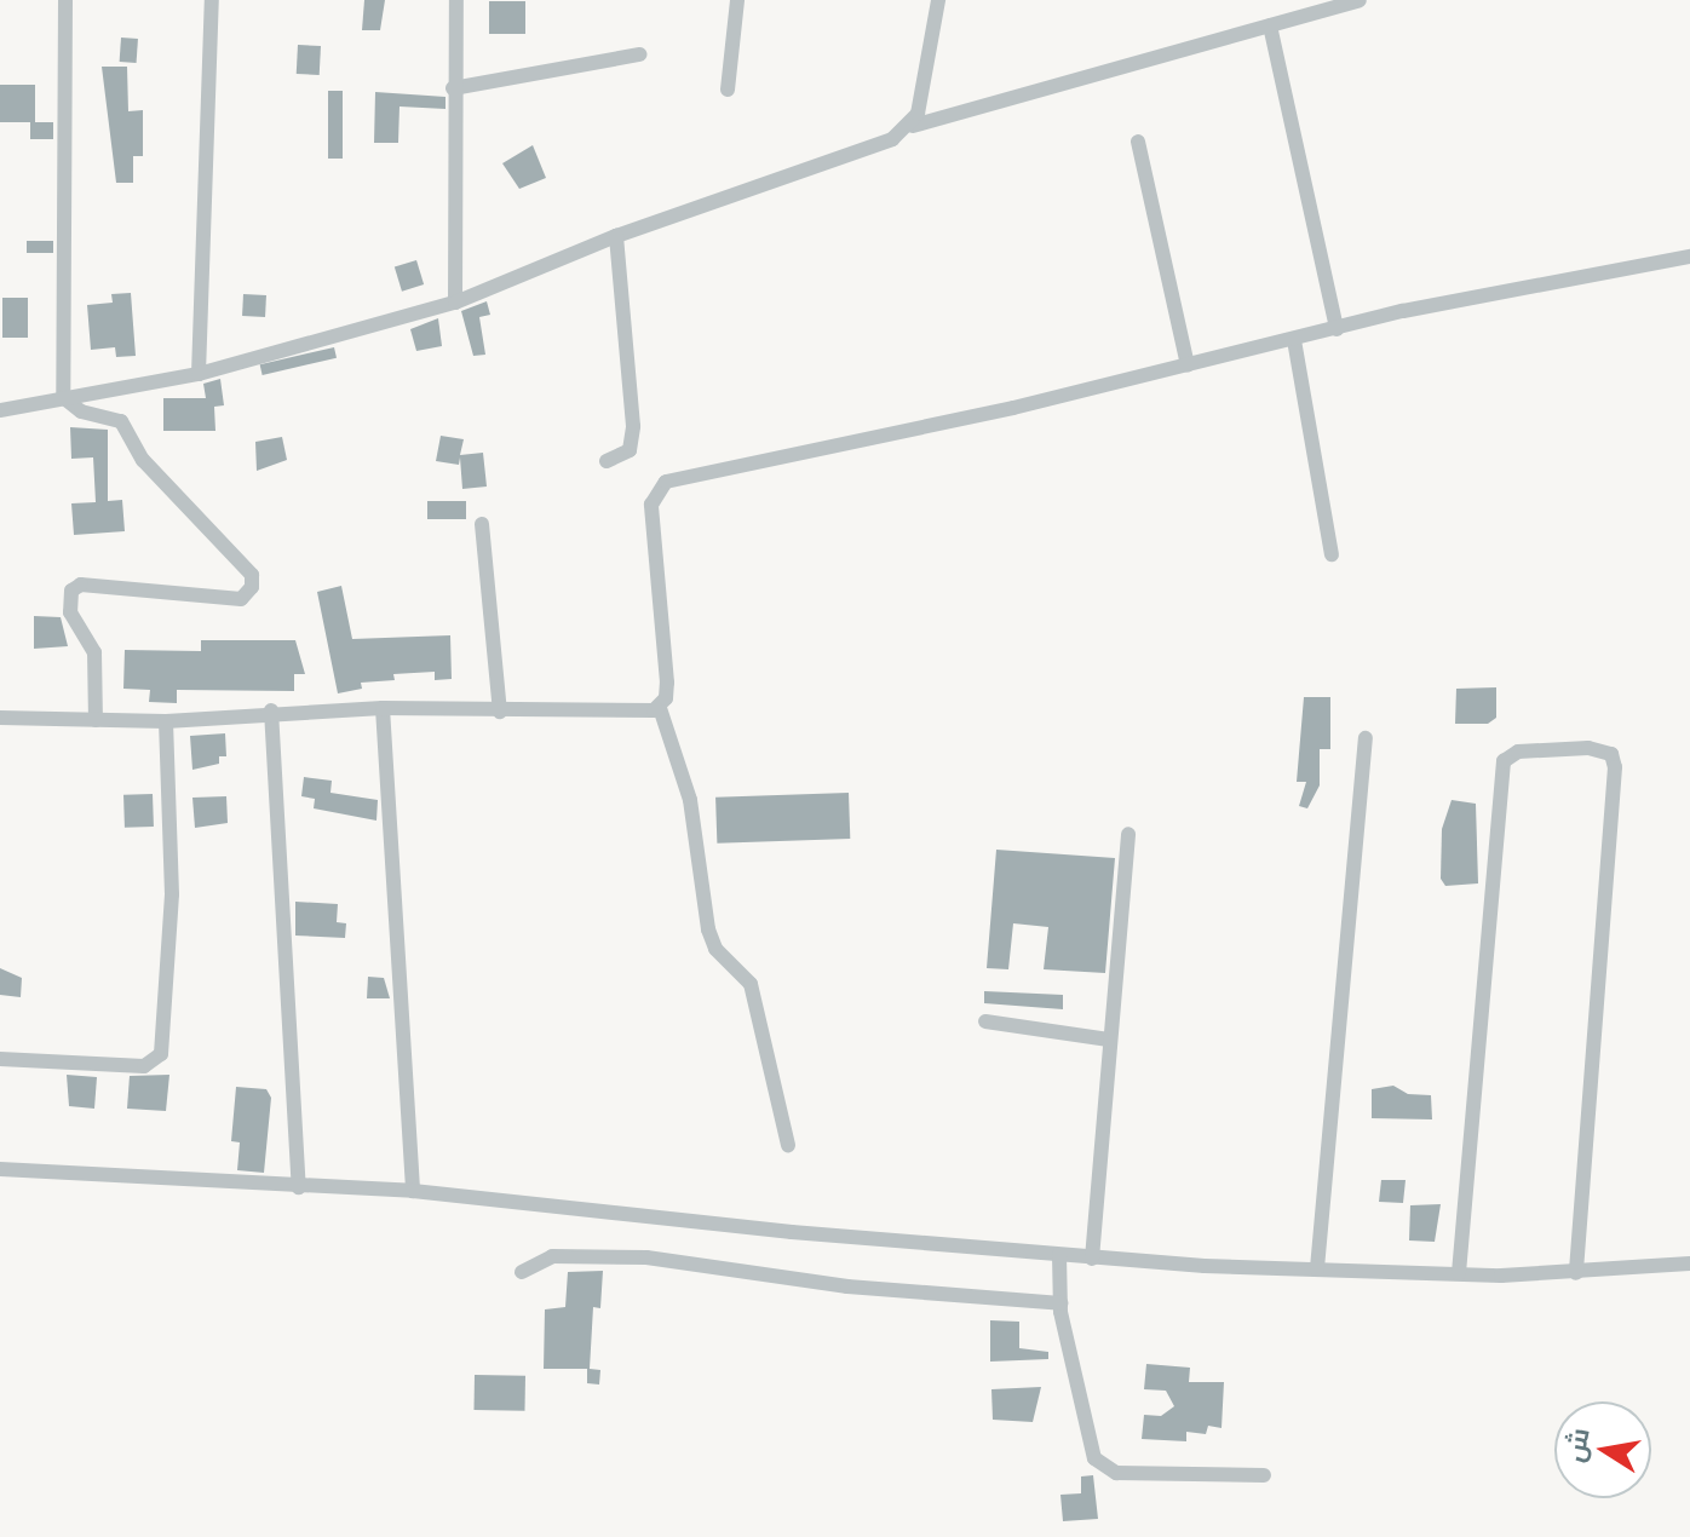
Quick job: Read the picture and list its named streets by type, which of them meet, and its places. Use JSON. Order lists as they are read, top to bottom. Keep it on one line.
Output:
{"north":"left"}
